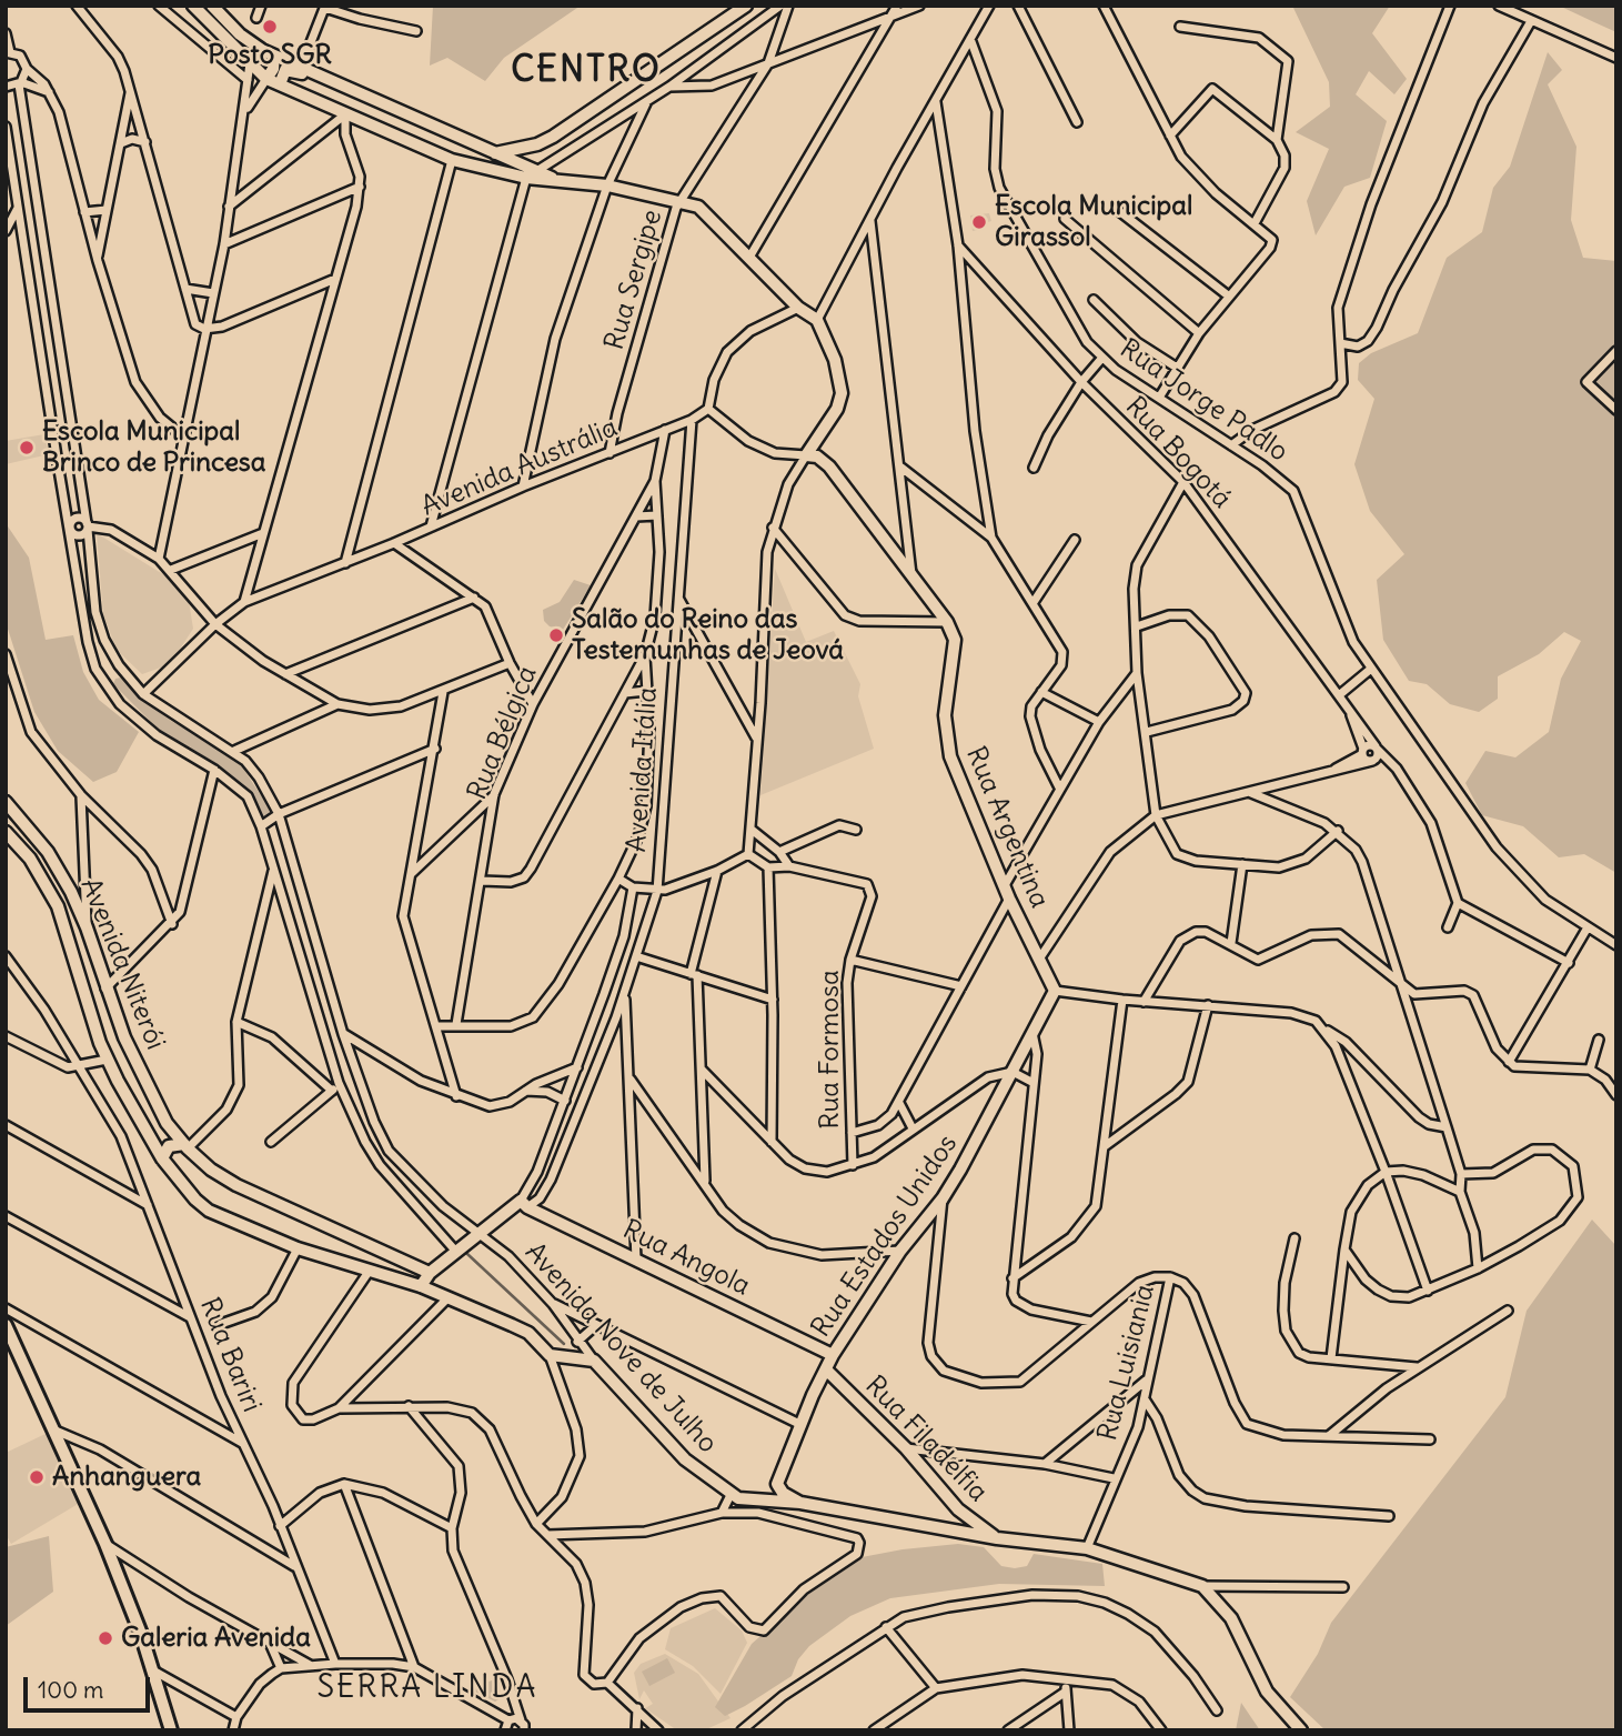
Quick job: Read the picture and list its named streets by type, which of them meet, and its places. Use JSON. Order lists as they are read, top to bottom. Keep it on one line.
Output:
{"streets":{"main road":["Avenida Itália","Rua Argentina","Avenida Niterói","Rua Estados Unidos","Rua Angola","Avenida Nove de Julho","Rua Filadélfia"],"street":["Rua Sergipe","Rua Jorge Padlo","Rua Bogotá","Avenida Austrália","Rua Bélgica","Rua Formosa","Rua Bariri","Rua Luisiania"]},"crossings":[["Rua Sergipe","Avenida Austrália"],["Avenida Austrália","Avenida Itália"],["Avenida Austrália","Rua Argentina"],["Avenida Austrália","Avenida Nove de Julho"],["Avenida Itália","Avenida Niterói"],["Avenida Itália","Rua Angola"],["Avenida Itália","Avenida Nove de Julho"],["Rua Argentina","Rua Estados Unidos"],["Rua Estados Unidos","Rua Angola"],["Rua Estados Unidos","Avenida Nove de Julho"],["Rua Estados Unidos","Rua Filadélfia"],["Avenida Nove de Julho","Rua Luisiania"],["Avenida Nove de Julho","Rua Filadélfia"]],"districts":["CENTRO","SERRA LINDA"],"places":["Posto SGR","Escola Municipal Girassol","Escola Municipal Brinco de Princesa","Salão do Reino das Testemunhas de Jeová","Anhanguera","Galeria Avenida"],"scale_bar":"100 m"}
